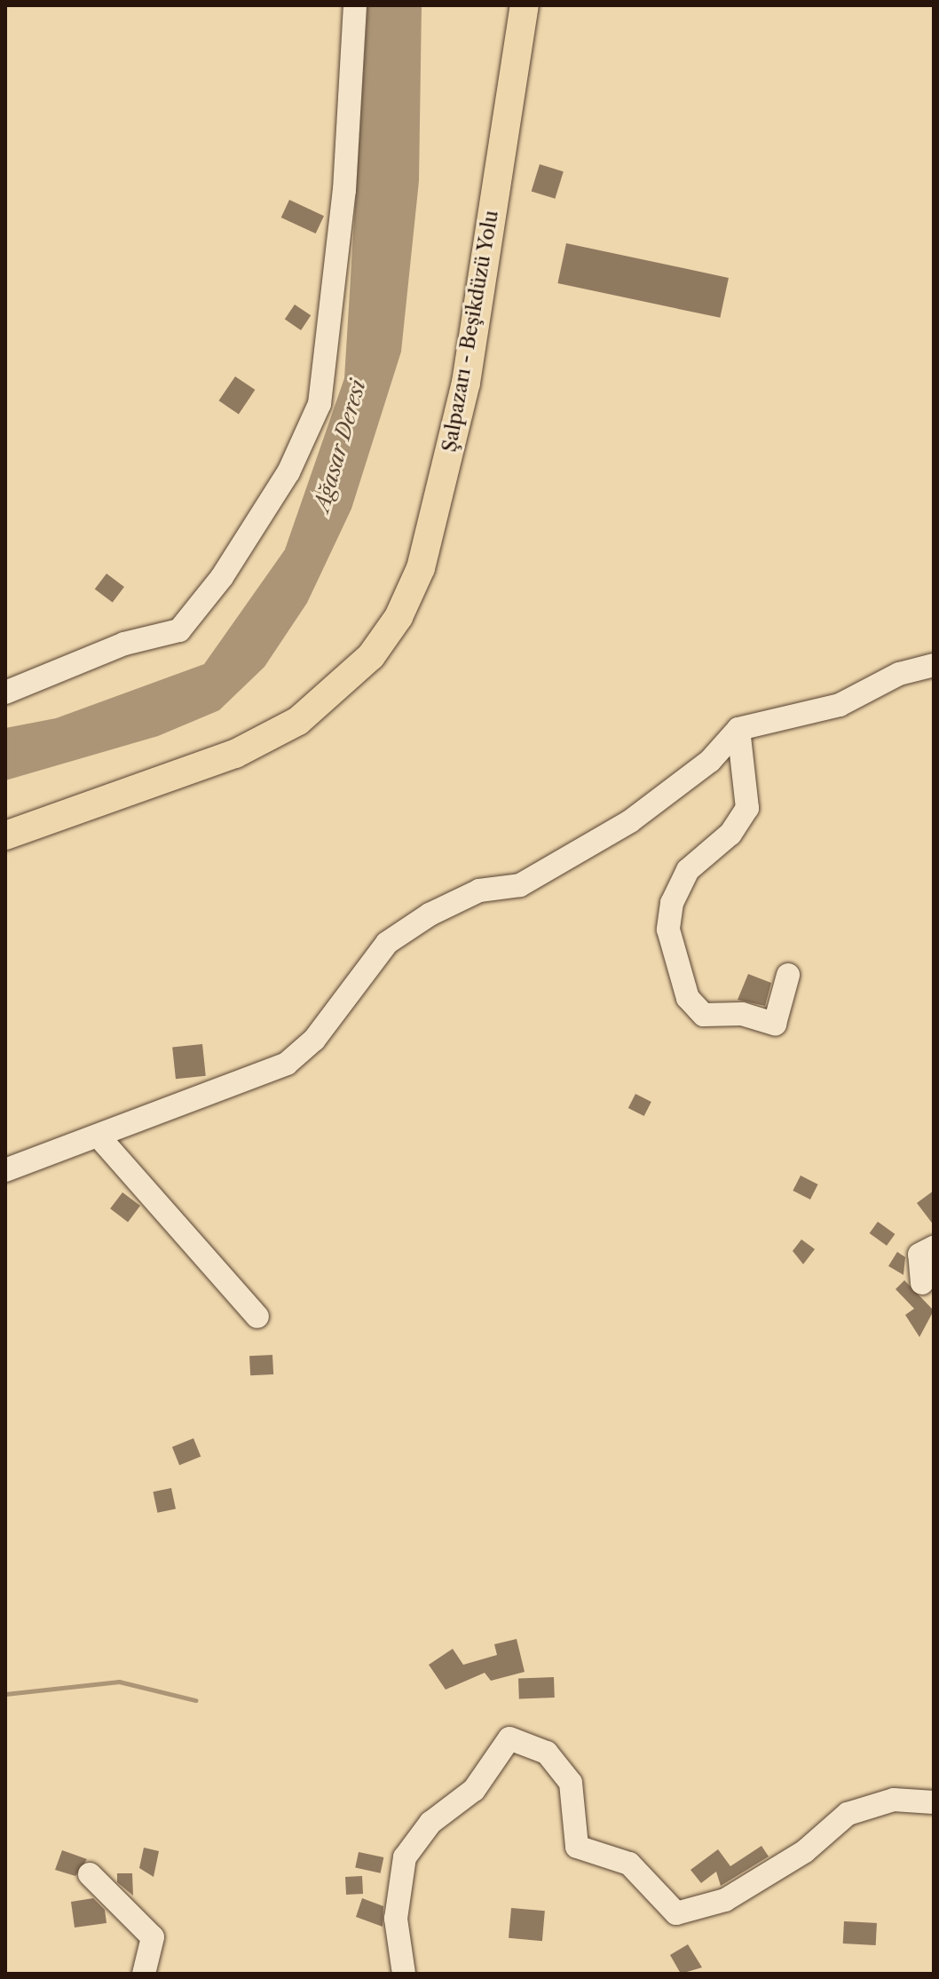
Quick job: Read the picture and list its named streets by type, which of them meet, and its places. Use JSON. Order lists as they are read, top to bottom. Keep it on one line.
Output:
{"streets":{"main road":["Şalpazarı - Beşikdüzü Yolu"]},"water":["Ağasar Deresi"]}
